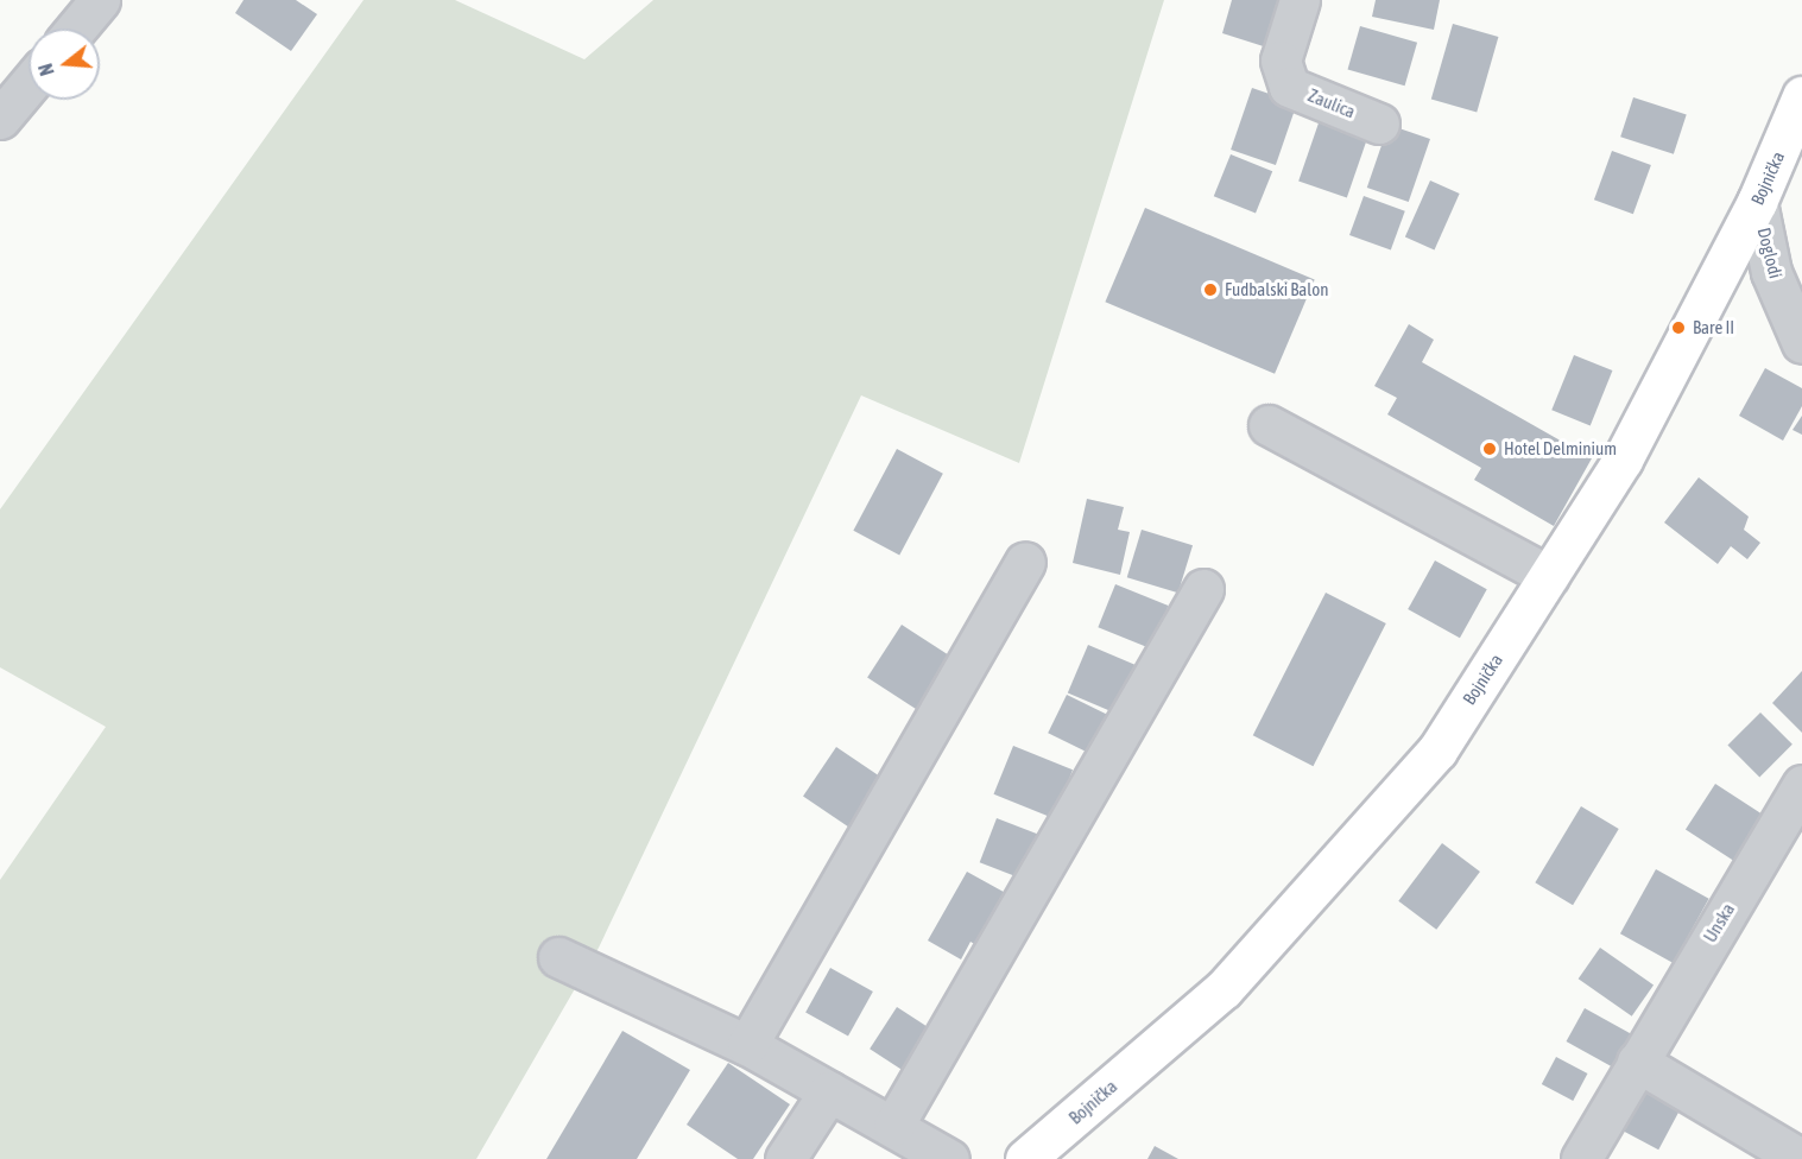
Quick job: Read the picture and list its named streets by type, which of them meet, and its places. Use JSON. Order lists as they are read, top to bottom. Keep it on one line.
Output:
{"streets":{"main road":["Bojnička"],"street":["Zaulica","Doglodi","Unska"]},"crossings":[["Bojnička","Doglodi"]],"places":["Fudbalski Balon","Bare II","Hotel Delminium"],"north":"left"}
